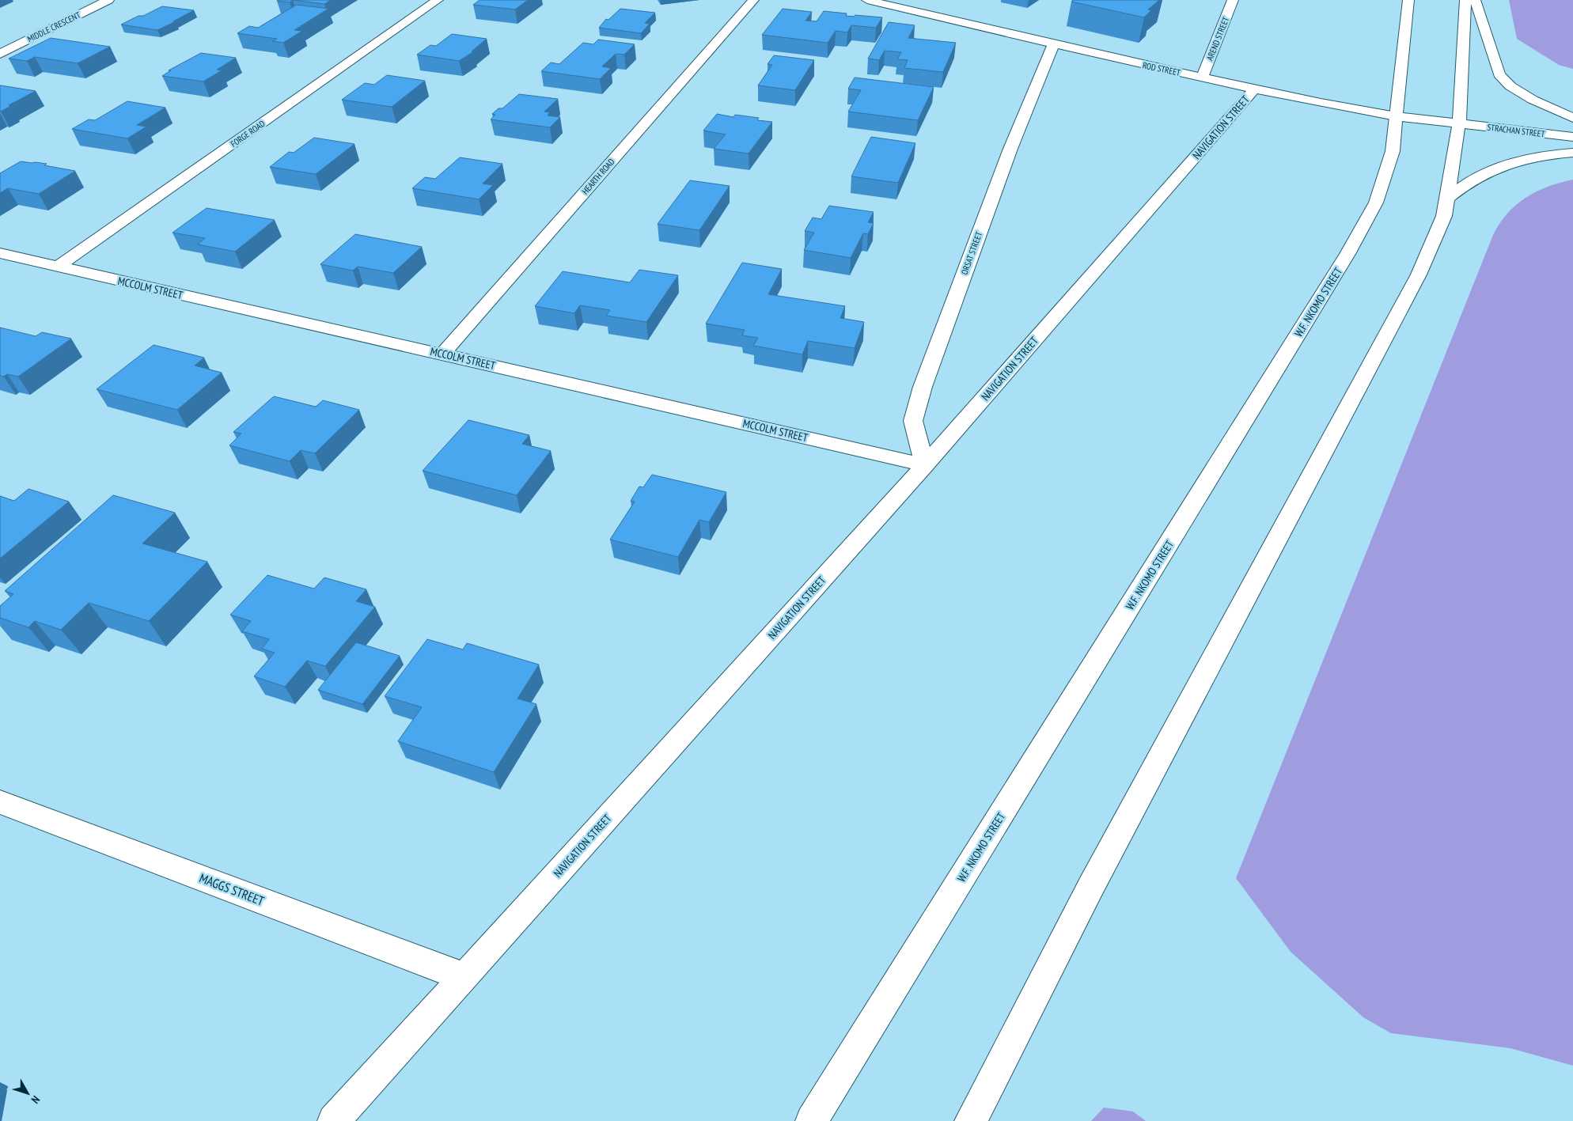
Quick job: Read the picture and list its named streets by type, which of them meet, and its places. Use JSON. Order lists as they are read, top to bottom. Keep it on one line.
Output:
{"streets":{"street":["MIDDLE CRESCENT","AREND STREET","ROD STREET","NAVIGATION STREET","STRACHAN STREET","FORGE ROAD","HEARTH ROAD","ORSAT STREET","MCCOLM STREET","W.F. NKOMO STREET","MAGGS STREET"]},"crossings":[["AREND STREET","ROD STREET"],["ROD STREET","NAVIGATION STREET"],["ROD STREET","STRACHAN STREET"],["ROD STREET","ORSAT STREET"],["ROD STREET","W.F. NKOMO STREET"],["NAVIGATION STREET","ORSAT STREET"],["NAVIGATION STREET","MCCOLM STREET"],["NAVIGATION STREET","MAGGS STREET"],["FORGE ROAD","MCCOLM STREET"],["HEARTH ROAD","MCCOLM STREET"],["ORSAT STREET","MCCOLM STREET"]],"north":"bottom right"}
